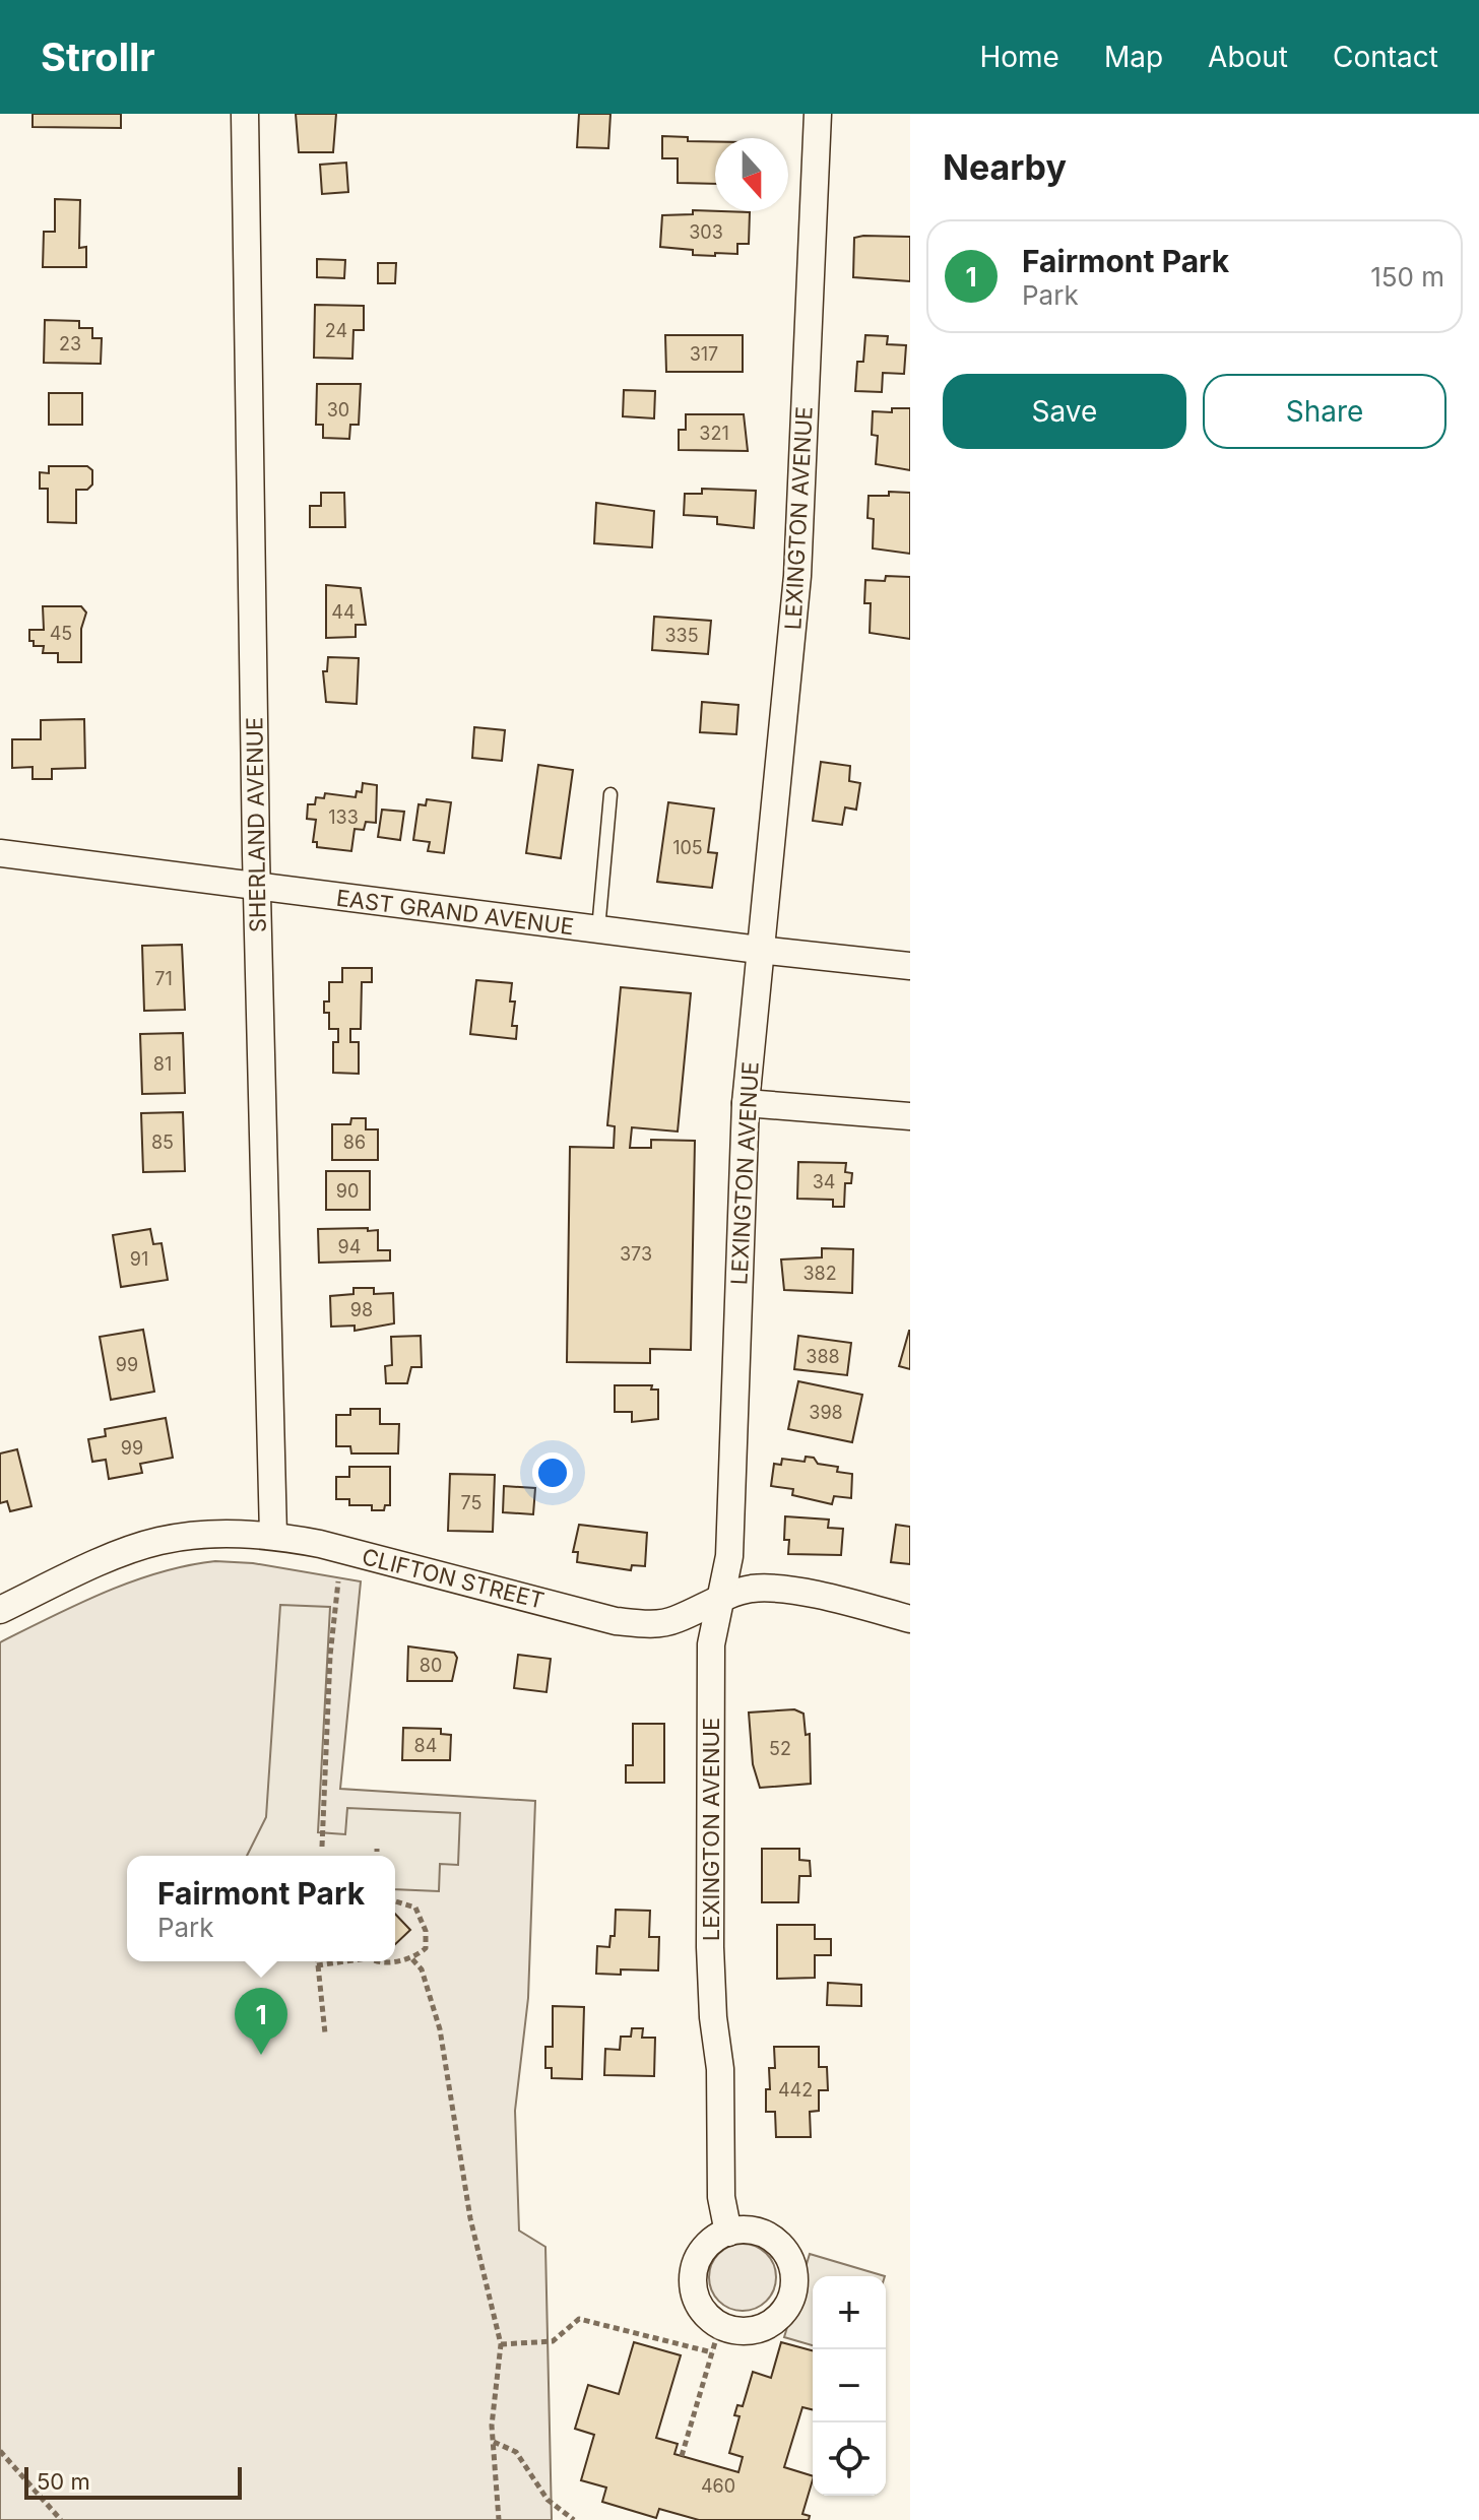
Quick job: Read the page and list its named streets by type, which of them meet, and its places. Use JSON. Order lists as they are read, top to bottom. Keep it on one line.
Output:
{"streets":{"street":["LEXINGTON AVENUE","SHERLAND AVENUE","EAST GRAND AVENUE","CLIFTON STREET"]},"crossings":[["LEXINGTON AVENUE","EAST GRAND AVENUE"],["LEXINGTON AVENUE","CLIFTON STREET"],["SHERLAND AVENUE","EAST GRAND AVENUE"],["SHERLAND AVENUE","CLIFTON STREET"]],"house_numbers":["303","24","23","317","30","321","44","45","335","133","105","71","81","85","86","34","90","94","373","91","382","98","388","99","398","99","75","80","84","52","442","460"],"scale_bar":"50 m","north":"bottom","page":{"header":"Strollr","nav":["Home","Map","About","Contact"],"heading":"Nearby","list":[{"mark":"1","name":"Fairmont Park","note":"Park","value":"150 m"}],"buttons":["Save","Share"],"popup":["Fairmont Park","Park"],"pins":"1","map_buttons":["+","−"],"scale":"50 m"}}
